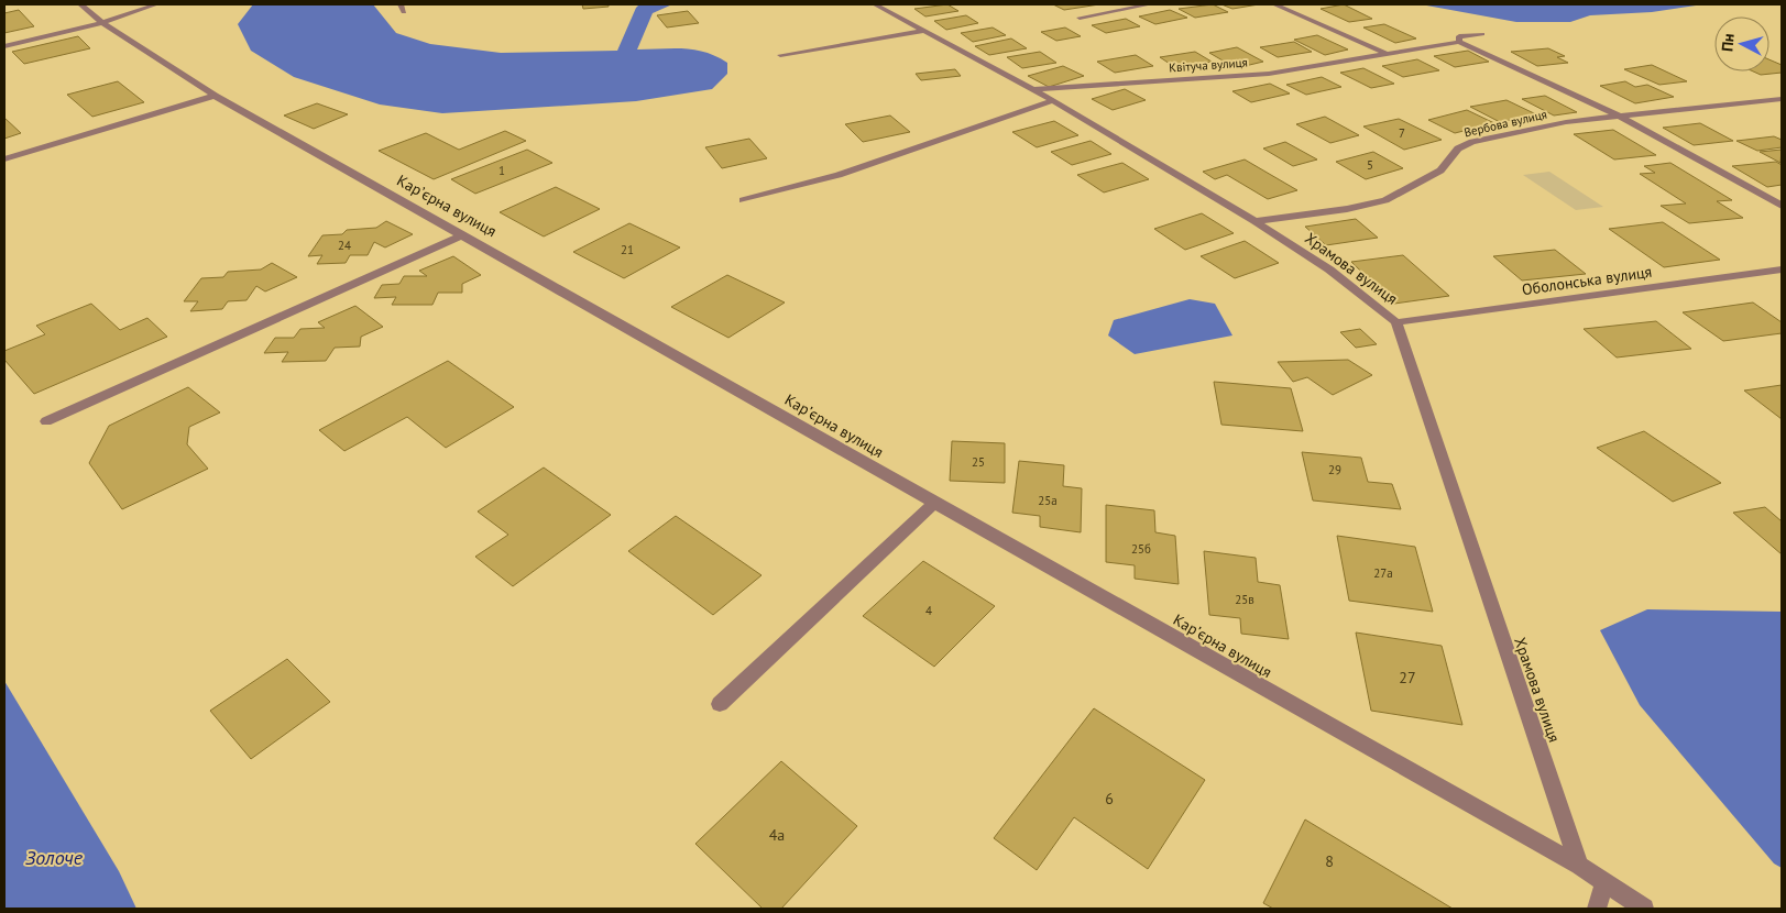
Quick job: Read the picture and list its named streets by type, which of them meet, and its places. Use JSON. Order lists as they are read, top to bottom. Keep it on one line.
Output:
{"streets":{"street":["Квітуча вулиця","Вербова вулиця","Карʼєрна вулиця","Храмова вулиця","Оболонська вулиця"]},"crossings":[["Квітуча вулиця","Храмова вулиця"],["Вербова вулиця","Храмова вулиця"],["Карʼєрна вулиця","Храмова вулиця"],["Храмова вулиця","Оболонська вулиця"]],"water":["Золоче"],"house_numbers":["7","5","1","24","21","25","29","25а","25б","27а","25в","4","27","6","4а","8"],"north":"left"}
